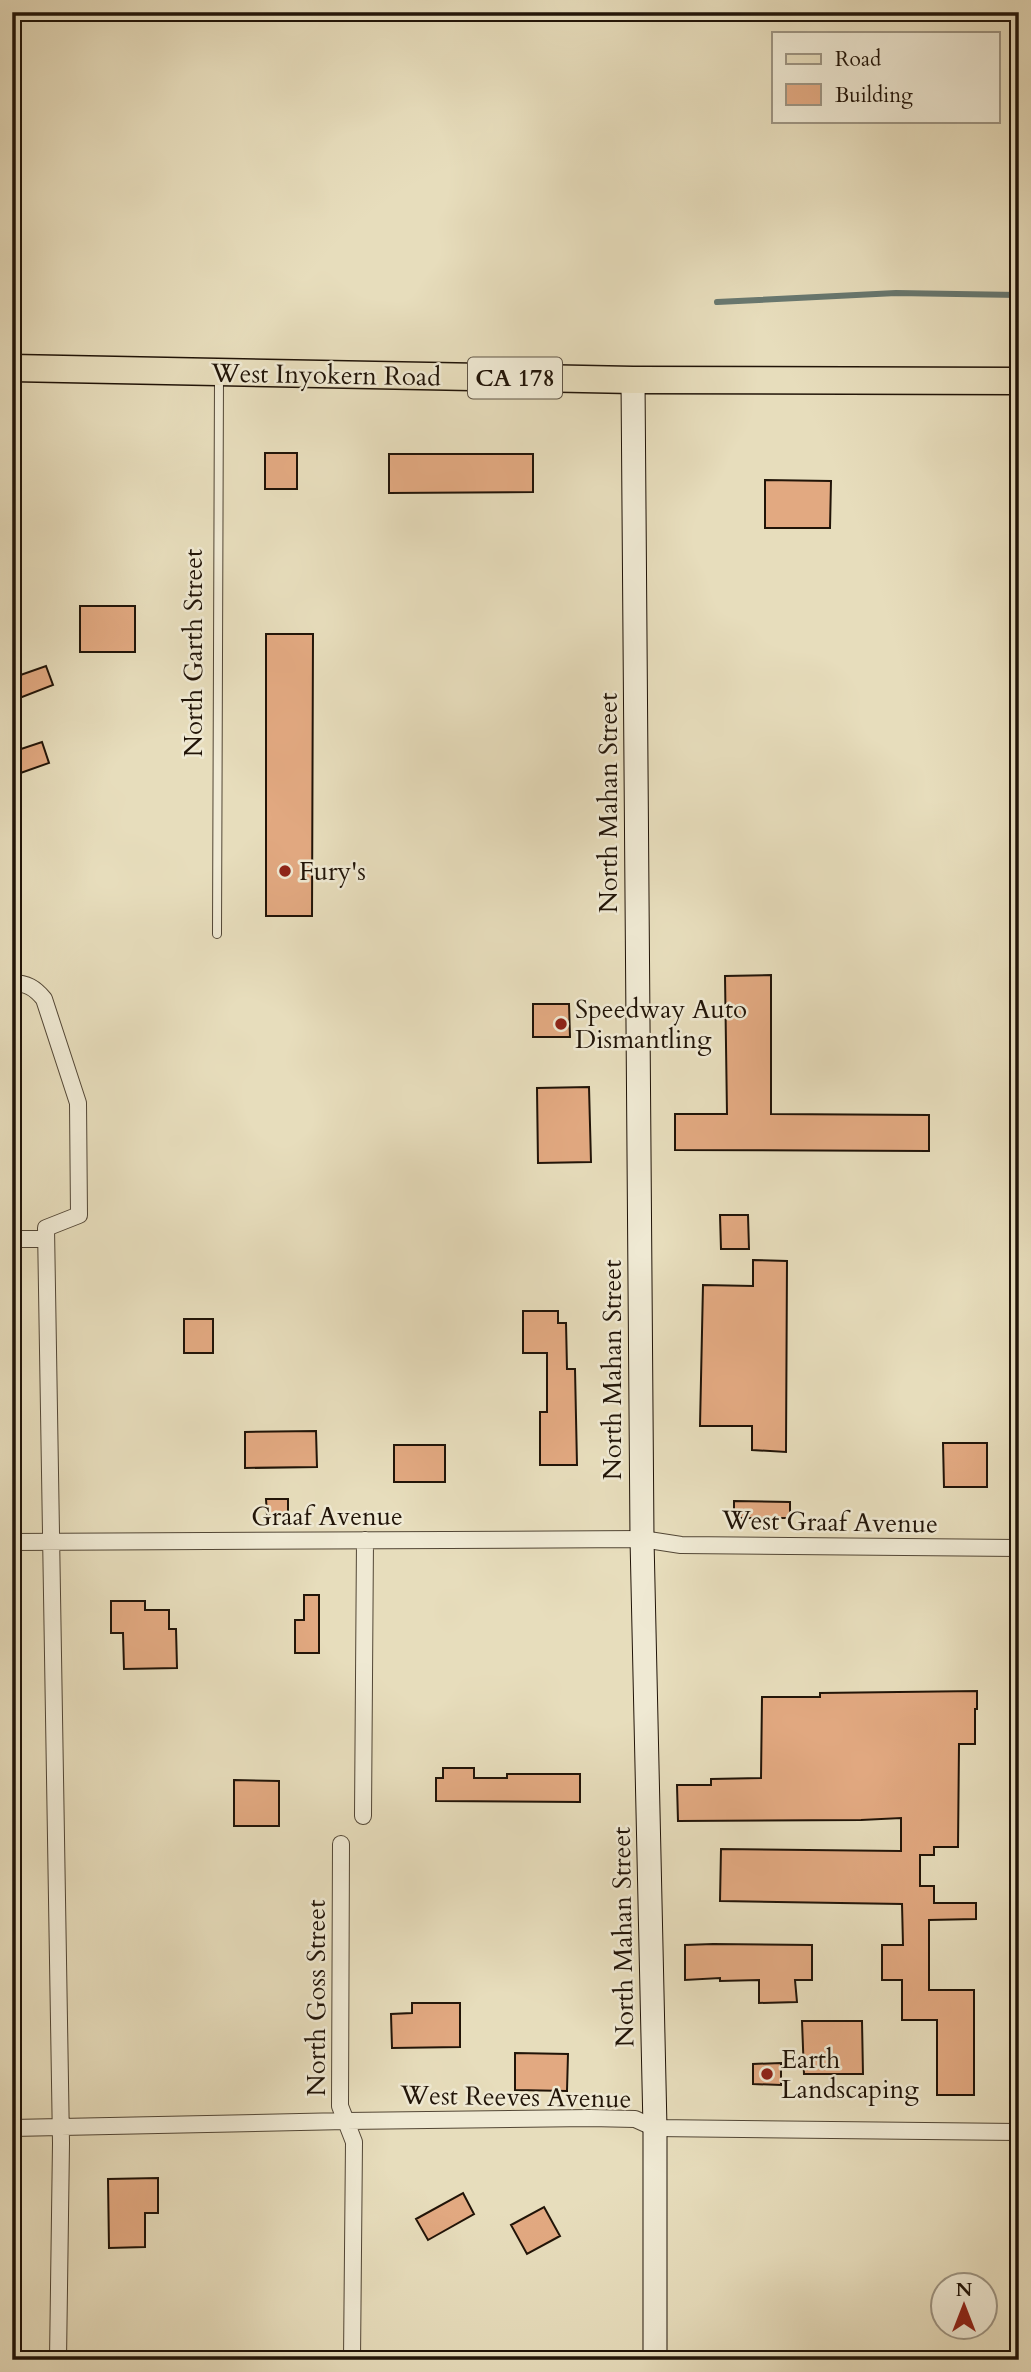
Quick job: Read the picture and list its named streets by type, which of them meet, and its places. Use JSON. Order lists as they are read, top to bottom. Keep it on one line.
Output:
{"streets":{"main road":["West Inyokern Road","CA 178"],"street":["North Mahan Street","Graaf Avenue","West Graaf Avenue","North Goss Street","West Reeves Avenue"],"lane":["North Garth Street"]},"crossings":[["West Inyokern Road","North Garth Street"],["West Inyokern Road","North Mahan Street"],["North Mahan Street","Graaf Avenue"],["North Mahan Street","West Graaf Avenue"],["North Mahan Street","West Reeves Avenue"],["Graaf Avenue","West Graaf Avenue"],["North Goss Street","West Reeves Avenue"]],"places":["Fury's","Speedway Auto Dismantling","Earth Landscaping"],"legend":["Road","Building"],"north":"top"}
